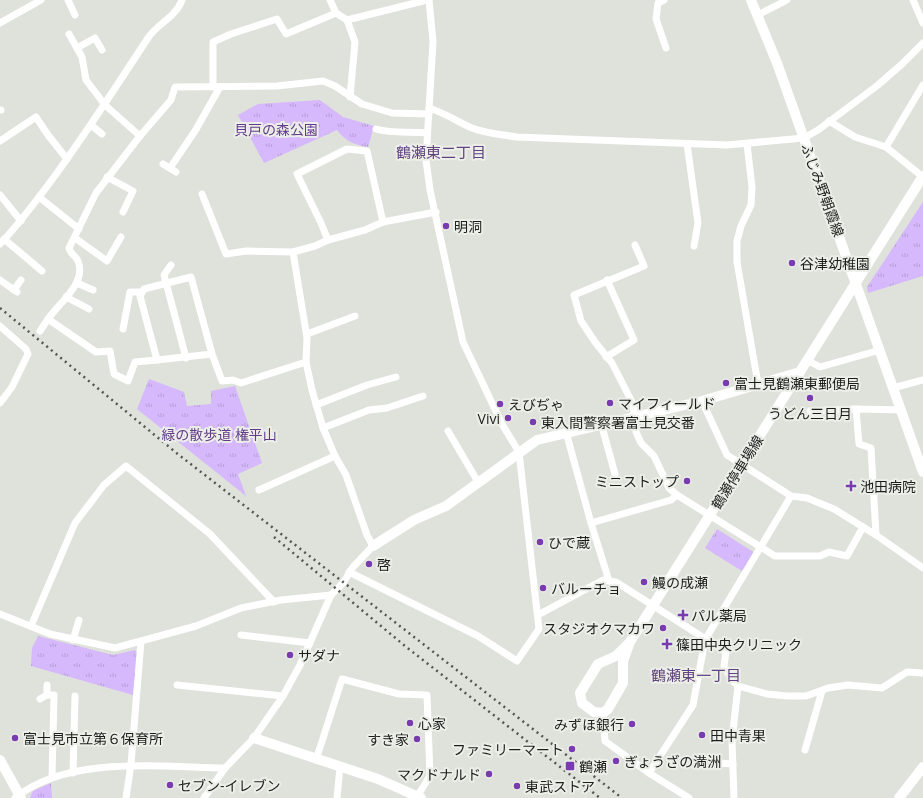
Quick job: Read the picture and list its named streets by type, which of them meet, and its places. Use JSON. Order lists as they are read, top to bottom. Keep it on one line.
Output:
{"streets":{"main road":["ふじみ野朝霞線","鶴瀬停車場線"]},"crossings":[["ふじみ野朝霞線","鶴瀬停車場線"]],"districts":["鶴瀬東二丁目","鶴瀬東一丁目"],"parks":["貝戸の森公園","緑の散歩道 権平山"],"places":{"other":["明洞","谷津幼稚園","富士見鶴瀬東郵便局","うどん三日月","マイフィールド","えびぢゃ","Vivi","東入間警察署富士見交番","ミニストップ","ひで蔵","啓","鰻の成瀬","バルーチョ","スタジオクマカワ","サダナ","心家","みずほ銀行","田中青果","富士見市立第６保育所","すき家","ファミリーマート","ぎょうざの満洲","マクドナルド","セブン-イレブン","東武ストア"],"health":["池田病院","パル薬局","篠田中央クリニック"],"transit":["鶴瀬"]}}
